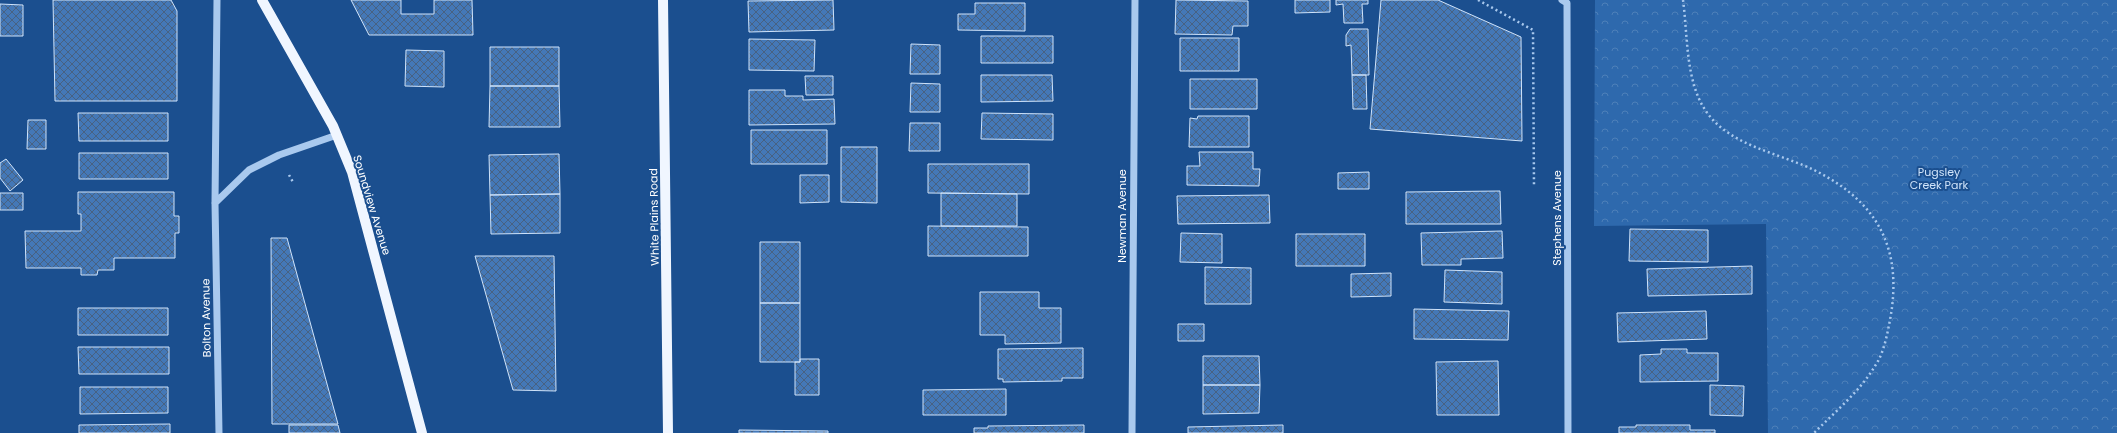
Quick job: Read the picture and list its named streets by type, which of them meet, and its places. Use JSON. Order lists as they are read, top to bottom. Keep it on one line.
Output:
{"streets":{"main road":["Soundview Avenue","White Plains Road"],"street":["Newman Avenue","Stephens Avenue","Bolton Avenue"]},"parks":["Pugsley Creek Park"]}
